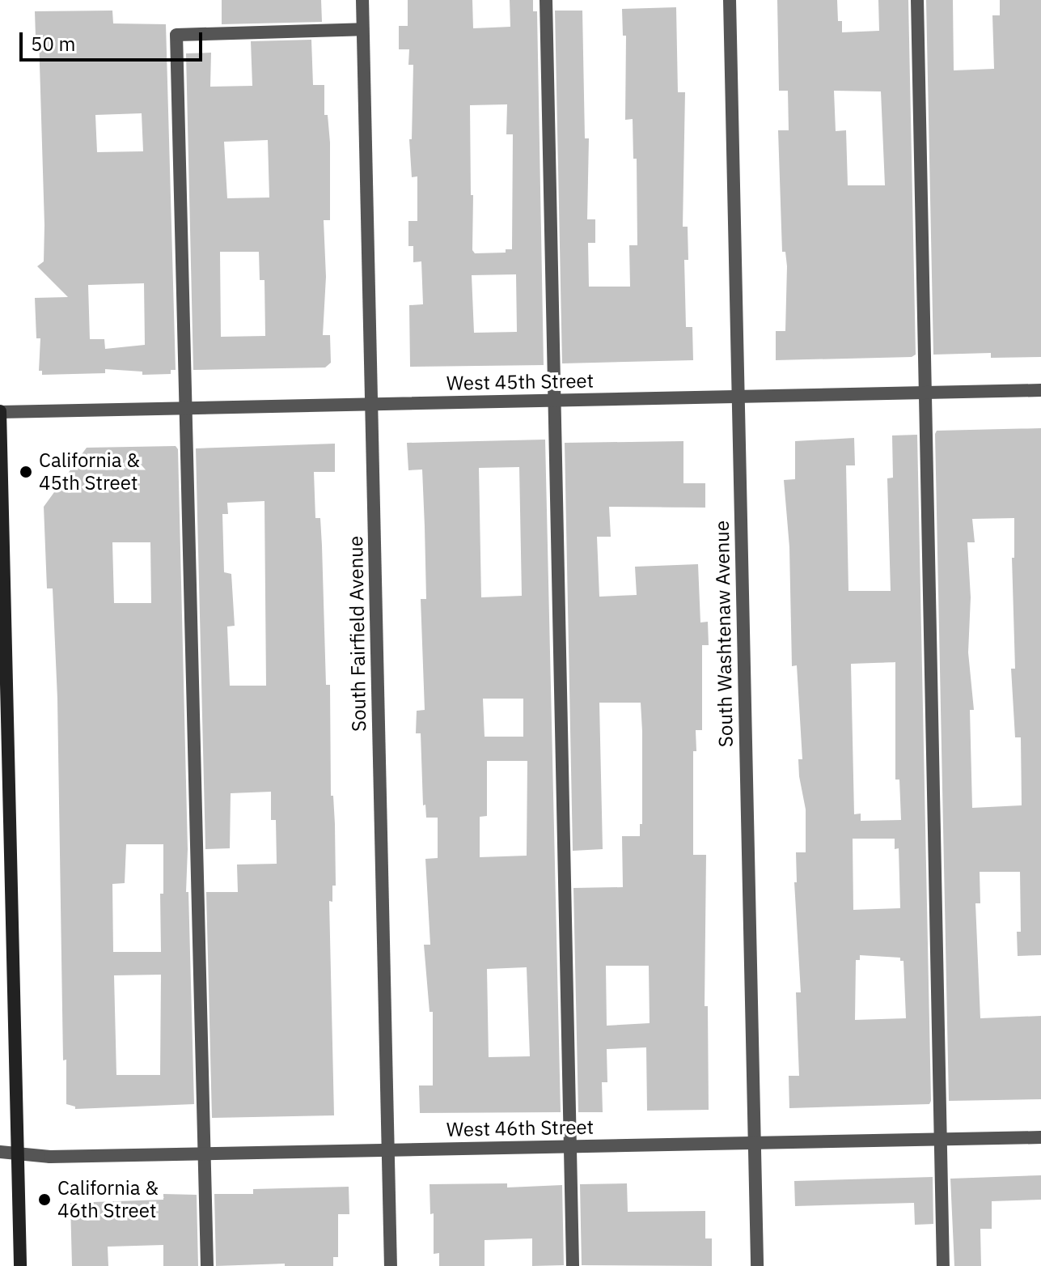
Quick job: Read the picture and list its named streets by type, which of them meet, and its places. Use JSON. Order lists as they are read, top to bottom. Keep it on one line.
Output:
{"streets":{"street":["West 45th Street","South Fairfield Avenue","South Washtenaw Avenue","West 46th Street"]},"crossings":[["West 45th Street","South Fairfield Avenue"],["West 45th Street","South Washtenaw Avenue"],["South Fairfield Avenue","West 46th Street"],["South Washtenaw Avenue","West 46th Street"]],"places":["California & 45th Street","California & 46th Street"],"scale_bar":"50 m"}
